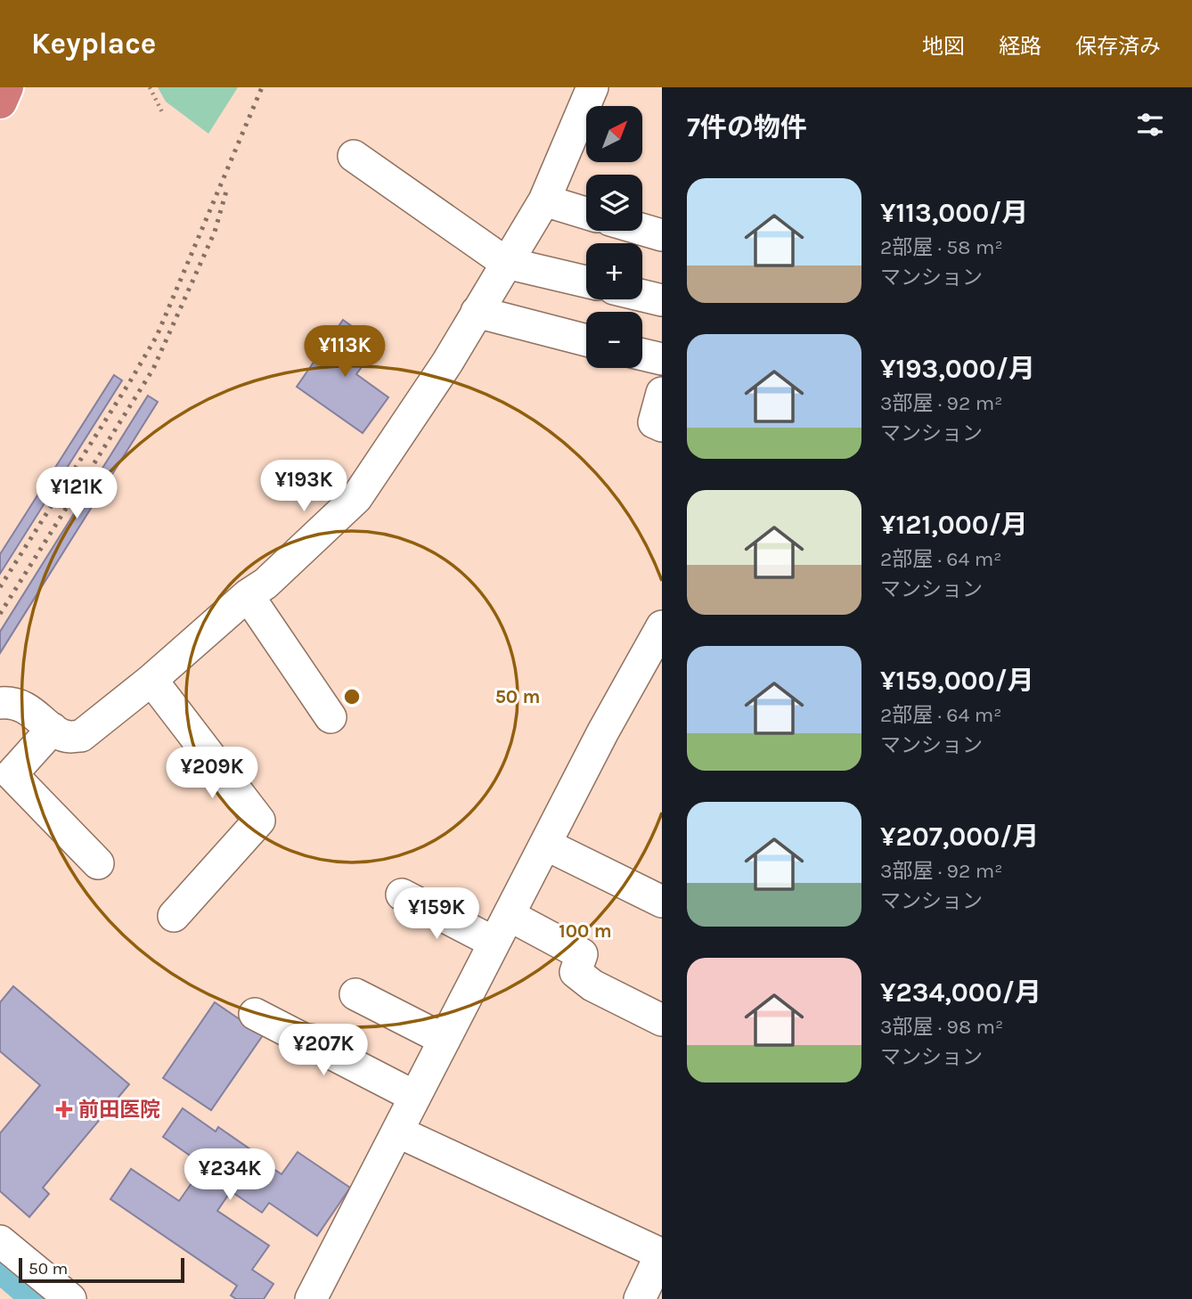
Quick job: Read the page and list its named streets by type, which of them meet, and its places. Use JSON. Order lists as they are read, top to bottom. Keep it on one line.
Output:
{"places":{"health":["前田医院"]},"scale_bar":"50 m","north":"top right","page":{"header":"Keyplace","nav":["地図","経路","保存済み"],"heading":"7件の物件","map_buttons":["+","−"],"list":[{"name":"¥113,000/月","note":"2部屋 · 58 m² · マンション"},{"name":"¥193,000/月","note":"3部屋 · 92 m² · マンション"},{"name":"¥121,000/月","note":"2部屋 · 64 m² · マンション"},{"name":"¥159,000/月","note":"2部屋 · 64 m² · マンション"},{"name":"¥207,000/月","note":"3部屋 · 92 m² · マンション"},{"name":"¥234,000/月","note":"3部屋 · 98 m² · マンション"}],"price":["¥113K","¥193K","¥121K","¥209K","¥159K","¥207K","¥234K"],"scale":"50 m"},"rings":["50 m","100 m"]}
